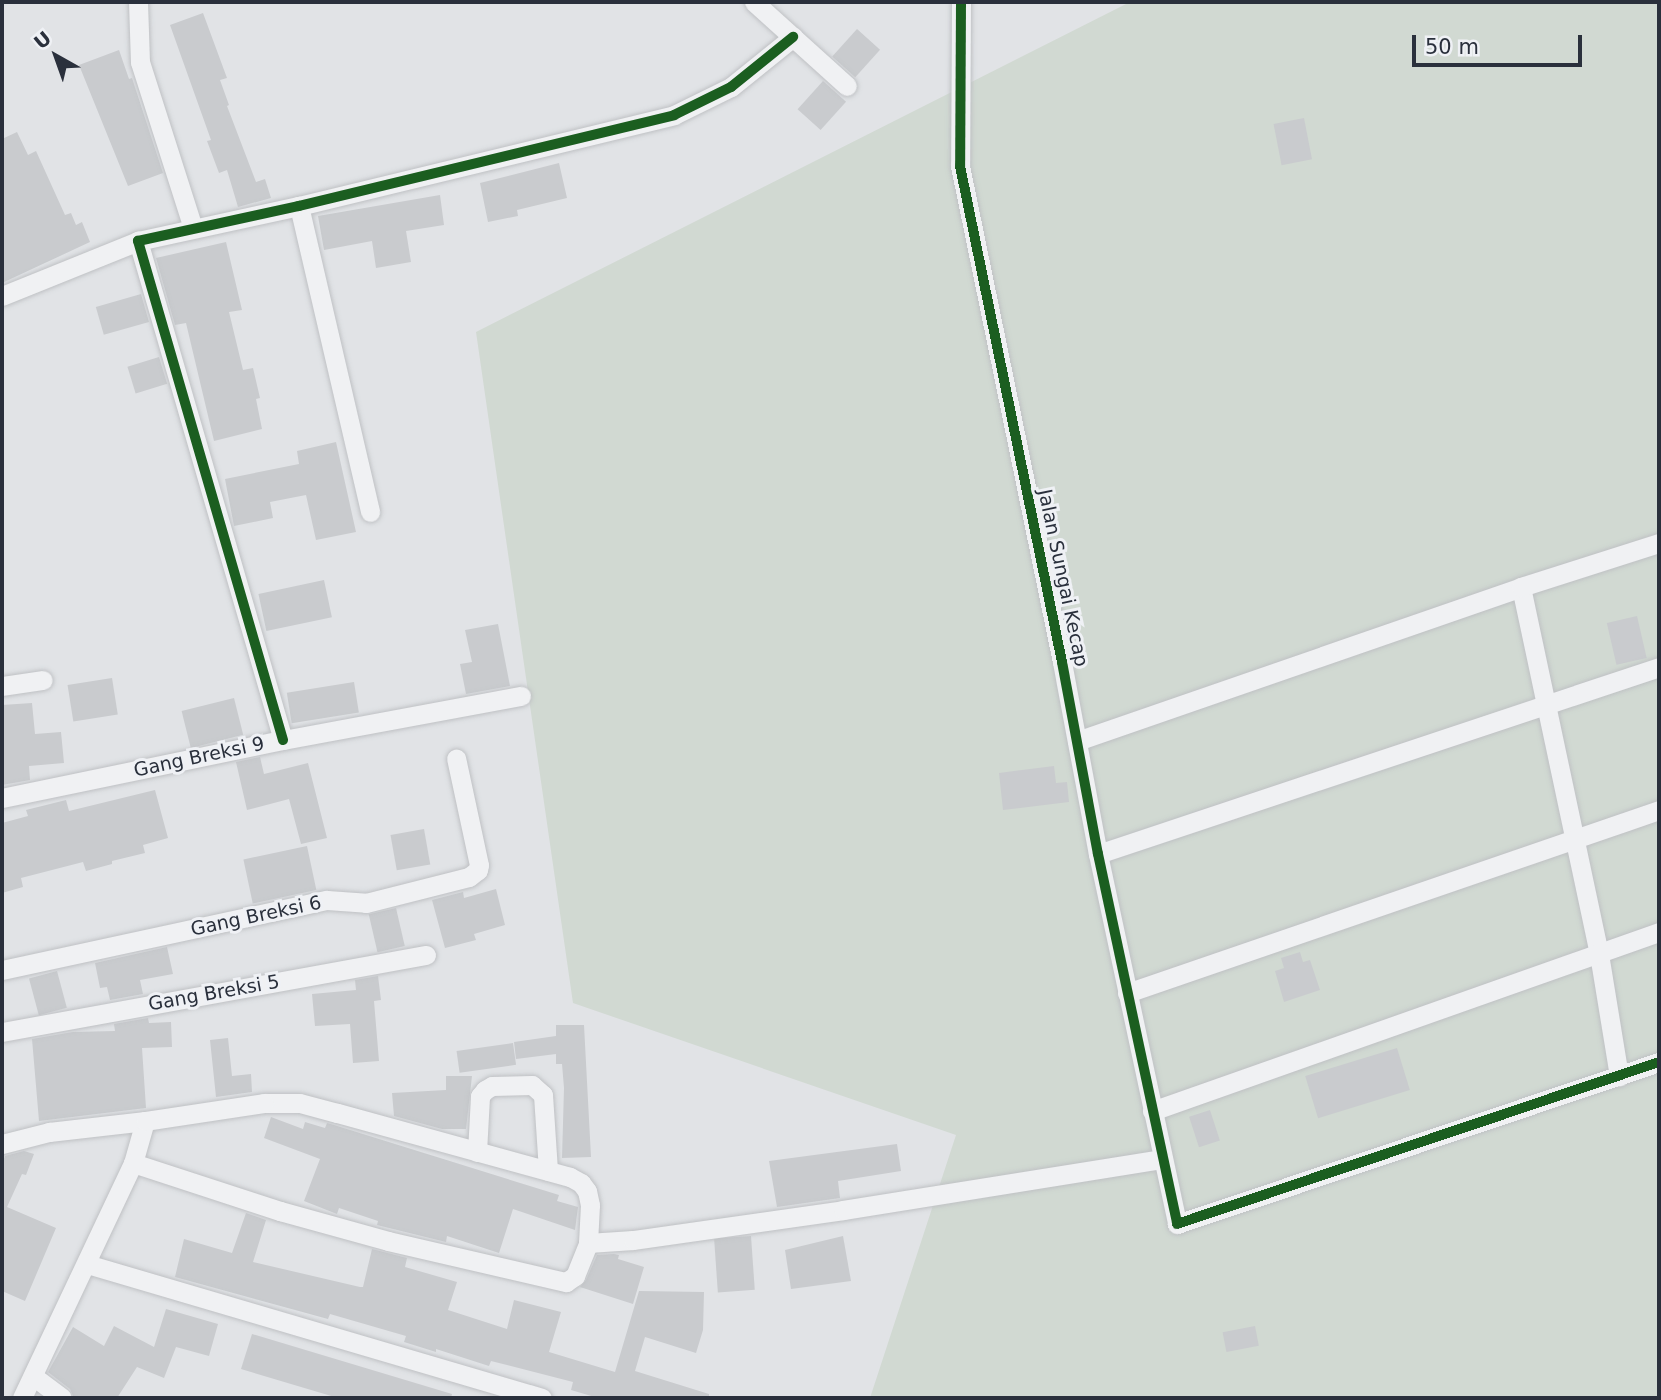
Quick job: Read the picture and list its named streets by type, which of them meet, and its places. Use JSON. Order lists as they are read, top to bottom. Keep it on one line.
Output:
{"streets":{"street":["Jalan Sungai Kecap","Gang Breksi 9","Gang Breksi 6","Gang Breksi 5"]},"scale_bar":"50 m","north":"top left"}
